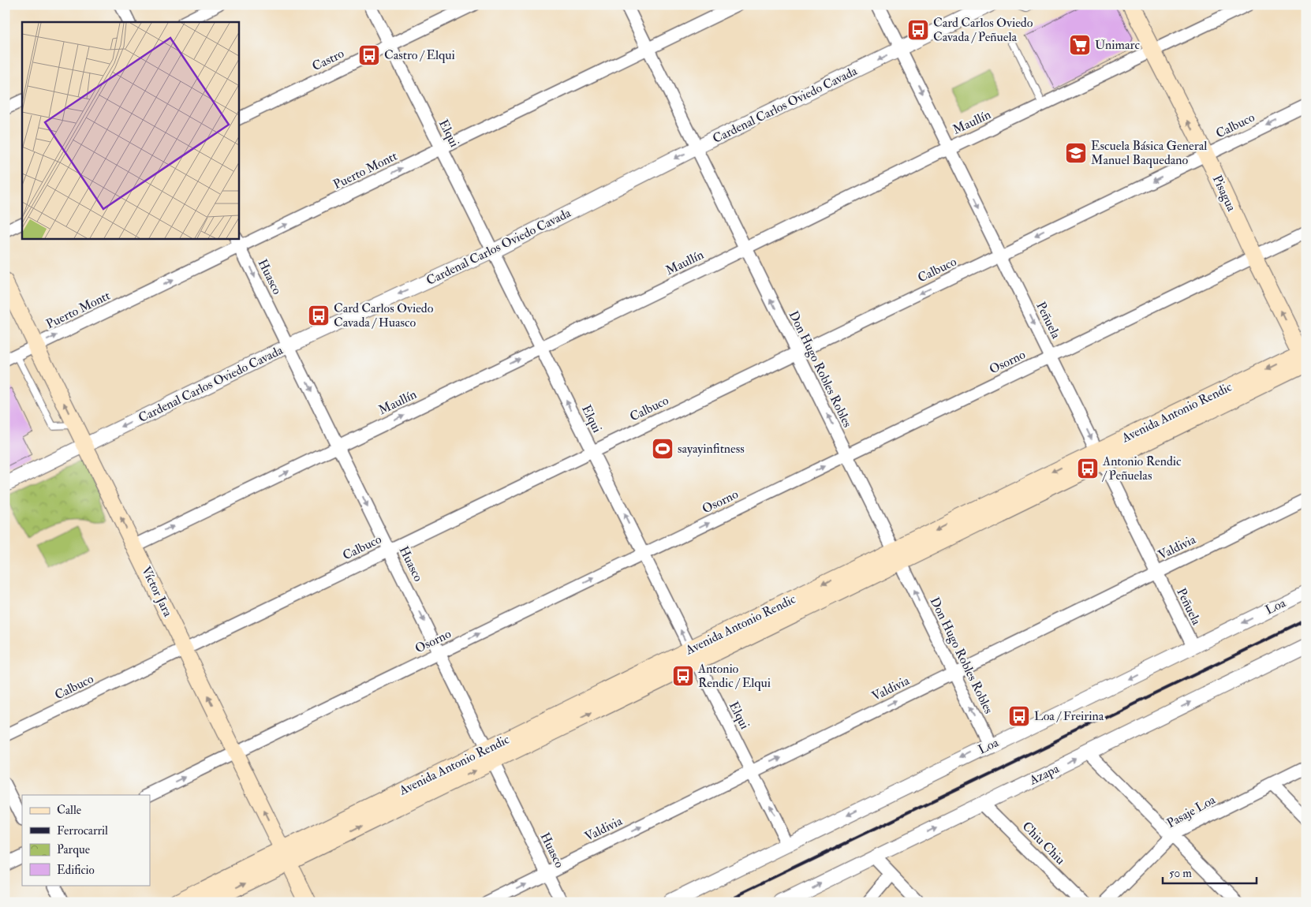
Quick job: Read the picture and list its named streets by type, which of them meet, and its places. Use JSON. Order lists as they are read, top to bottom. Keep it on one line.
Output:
{"streets":{"main road":["Pisagua","Avenida Antonio Rendic","Víctor Jara"],"street":["Castro","Cardenal Carlos Oviedo Cavada","Maullín","Calbuco","Elqui","Puerto Montt","Huasco","Peñuela","Osorno","Don Hugo Robles Robles","Valdivia","Loa","Azapa","Pasaje Loa","Chiu Chiu"]},"crossings":[["Castro","Elqui"],["Cardenal Carlos Oviedo Cavada","Elqui"],["Cardenal Carlos Oviedo Cavada","Huasco"],["Cardenal Carlos Oviedo Cavada","Peñuela"],["Cardenal Carlos Oviedo Cavada","Don Hugo Robles Robles"],["Cardenal Carlos Oviedo Cavada","Víctor Jara"],["Maullín","Elqui"],["Maullín","Pisagua"],["Maullín","Huasco"],["Maullín","Peñuela"],["Maullín","Don Hugo Robles Robles"],["Maullín","Víctor Jara"],["Calbuco","Elqui"],["Calbuco","Pisagua"],["Calbuco","Huasco"],["Calbuco","Peñuela"],["Calbuco","Don Hugo Robles Robles"],["Calbuco","Víctor Jara"],["Elqui","Puerto Montt"],["Elqui","Osorno"],["Elqui","Avenida Antonio Rendic"],["Elqui","Valdivia"],["Elqui","Loa"],["Puerto Montt","Huasco"],["Puerto Montt","Don Hugo Robles Robles"],["Puerto Montt","Víctor Jara"],["Pisagua","Osorno"],["Pisagua","Avenida Antonio Rendic"],["Huasco","Osorno"],["Huasco","Avenida Antonio Rendic"],["Huasco","Valdivia"],["Peñuela","Osorno"],["Peñuela","Avenida Antonio Rendic"],["Peñuela","Valdivia"],["Peñuela","Loa"],["Osorno","Don Hugo Robles Robles"],["Osorno","Víctor Jara"],["Don Hugo Robles Robles","Avenida Antonio Rendic"],["Don Hugo Robles Robles","Valdivia"],["Don Hugo Robles Robles","Loa"],["Avenida Antonio Rendic","Víctor Jara"],["Azapa","Chiu Chiu"]],"one_way":["Cardenal Carlos Oviedo Cavada","Maullín","Calbuco","Elqui","Puerto Montt","Pisagua","Huasco","Peñuela","Osorno","Don Hugo Robles Robles","Valdivia","Víctor Jara","Loa","Azapa"],"places":{"bus stop":["Card Carlos Oviedo Cavada / Peñuela","Castro / Elqui","Card Carlos Oviedo Cavada / Huasco","Antonio Rendic / Peñuelas","Antonio Rendic / Elqui","Loa / Freirina"],"supermarket":["Unimarc"],"school or university":["Escuela Básica General Manuel Baquedano"],"sports":["sayayinfitness"]},"legend":["Calle","Ferrocarril","Parque","Edificio"],"scale_bar":"50 m"}
